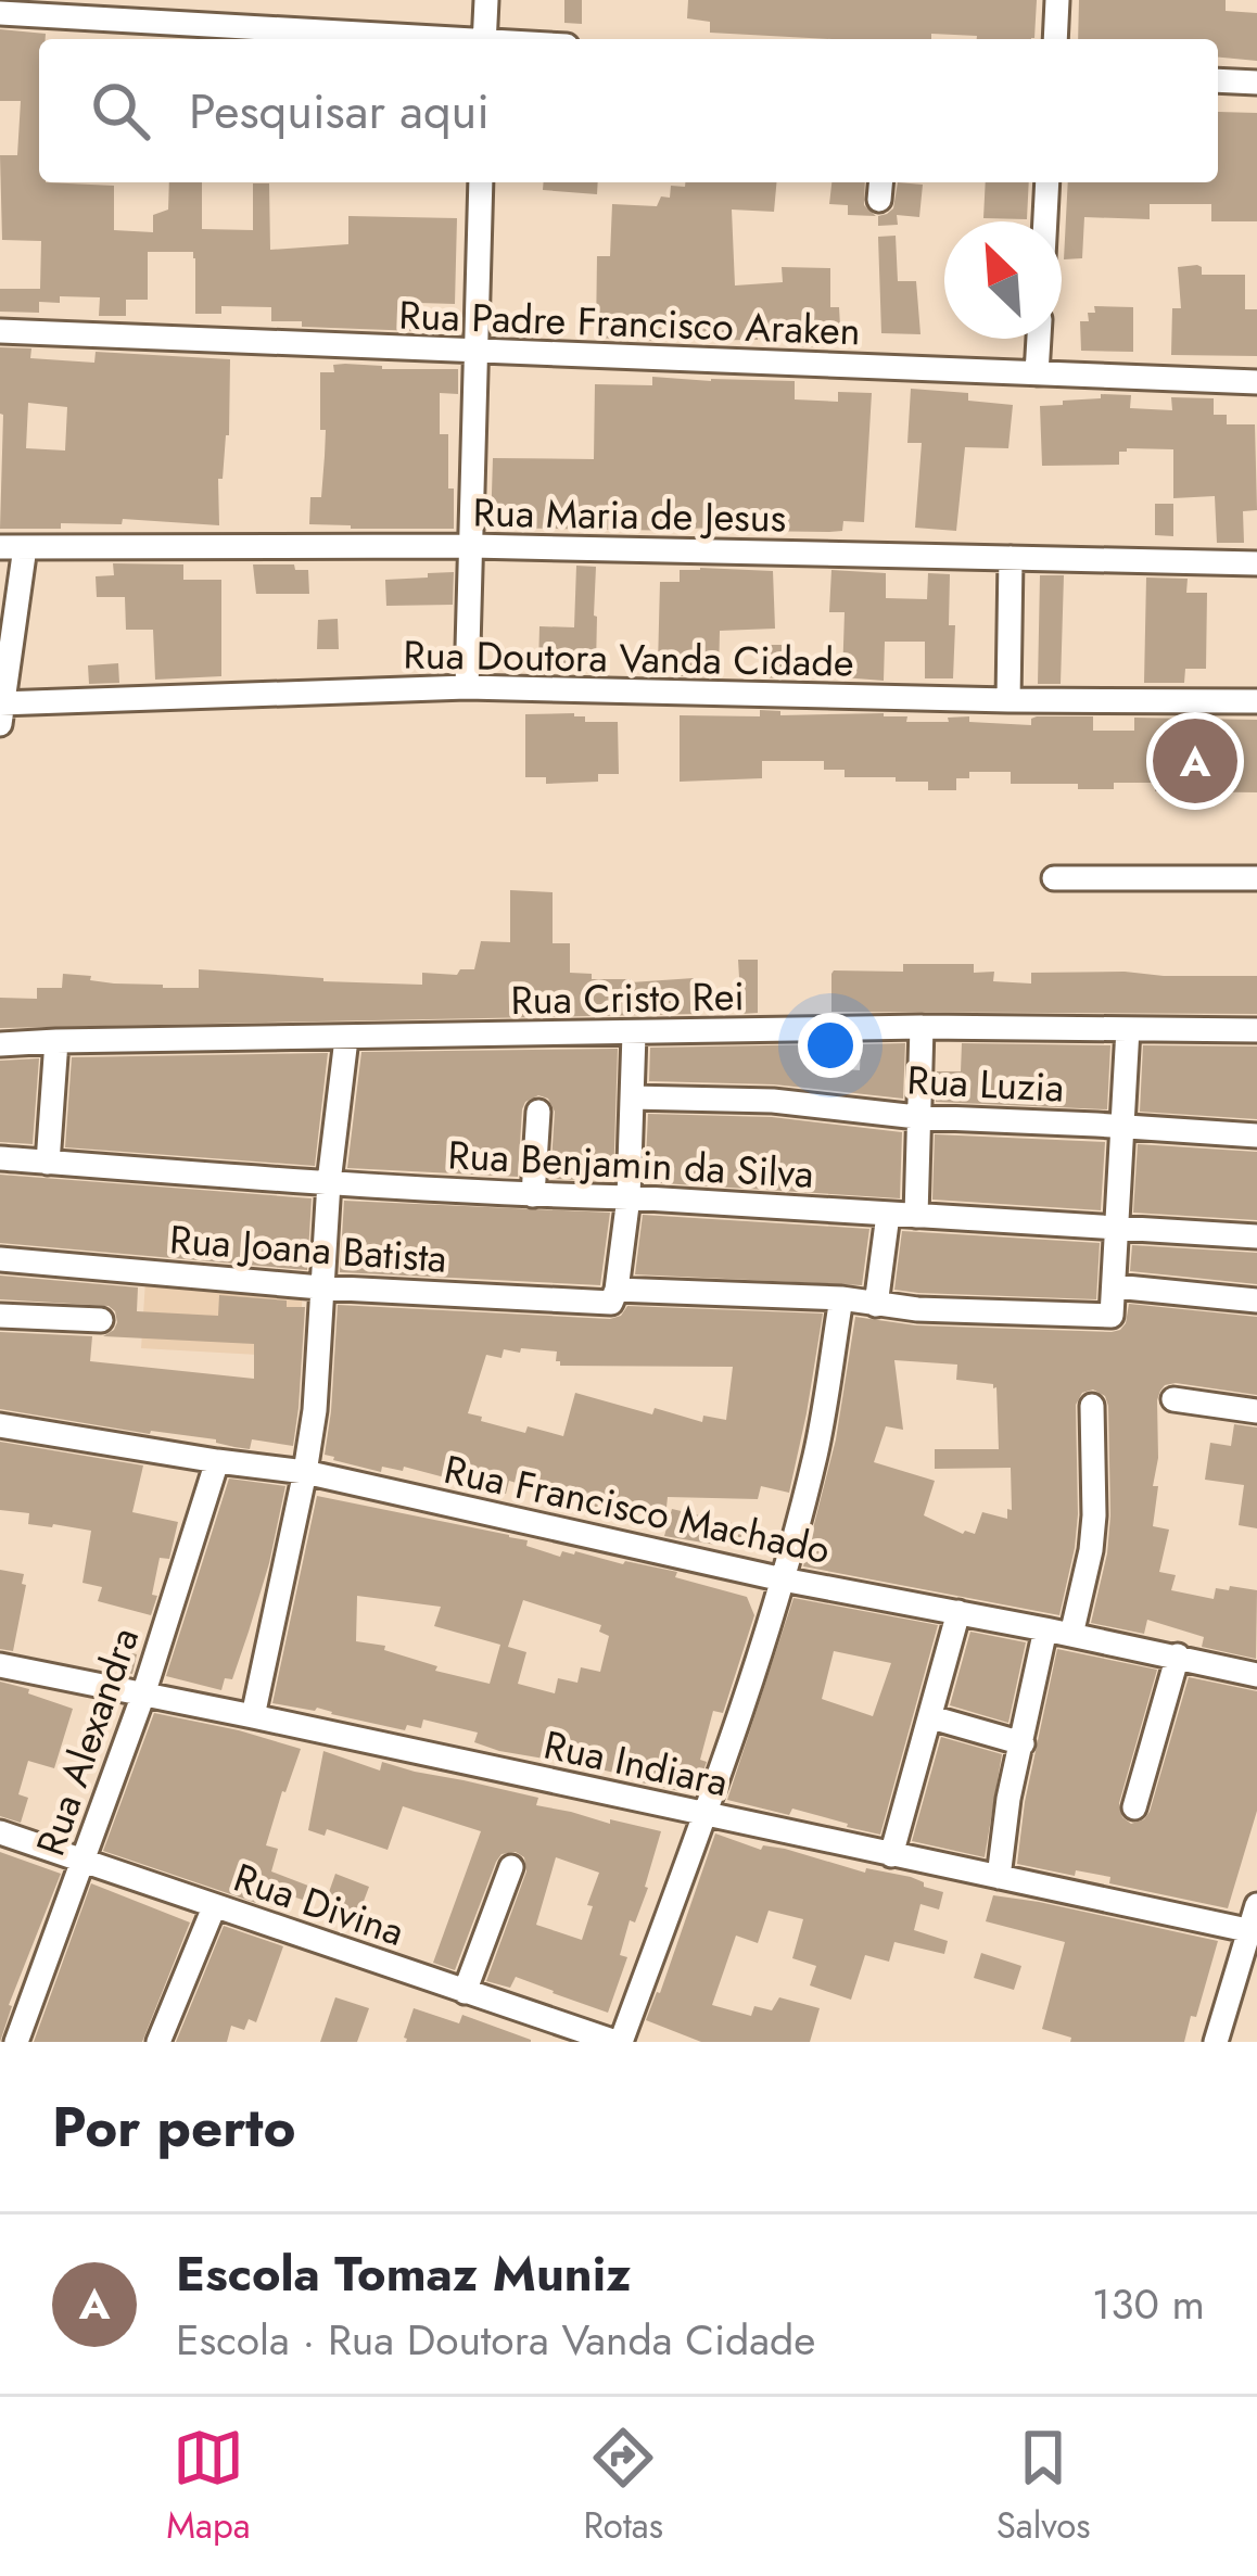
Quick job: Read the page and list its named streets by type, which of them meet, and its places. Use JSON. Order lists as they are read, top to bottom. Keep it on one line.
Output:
{"streets":{"street":["Rua Padre Francisco Araken","Rua Maria de Jesus","Rua Doutora Vanda Cidade","Rua Cristo Rei","Rua Luzia","Rua Benjamin da Silva","Rua Joana Batista","Rua Francisco Machado","Rua Alexandra","Rua Indiara","Rua Divina"]},"crossings":[["Rua Francisco Machado","Rua Alexandra"],["Rua Alexandra","Rua Indiara"],["Rua Alexandra","Rua Divina"]],"north":"top left","page":{"search":"Pesquisar aqui","pins":"A","heading":"Por perto","list":[{"mark":"A","name":"Escola Tomaz Muniz","note":"Escola · Rua Doutora Vanda Cidade","value":"130 m"}],"nav":["Mapa","Rotas","Salvos"]}}
